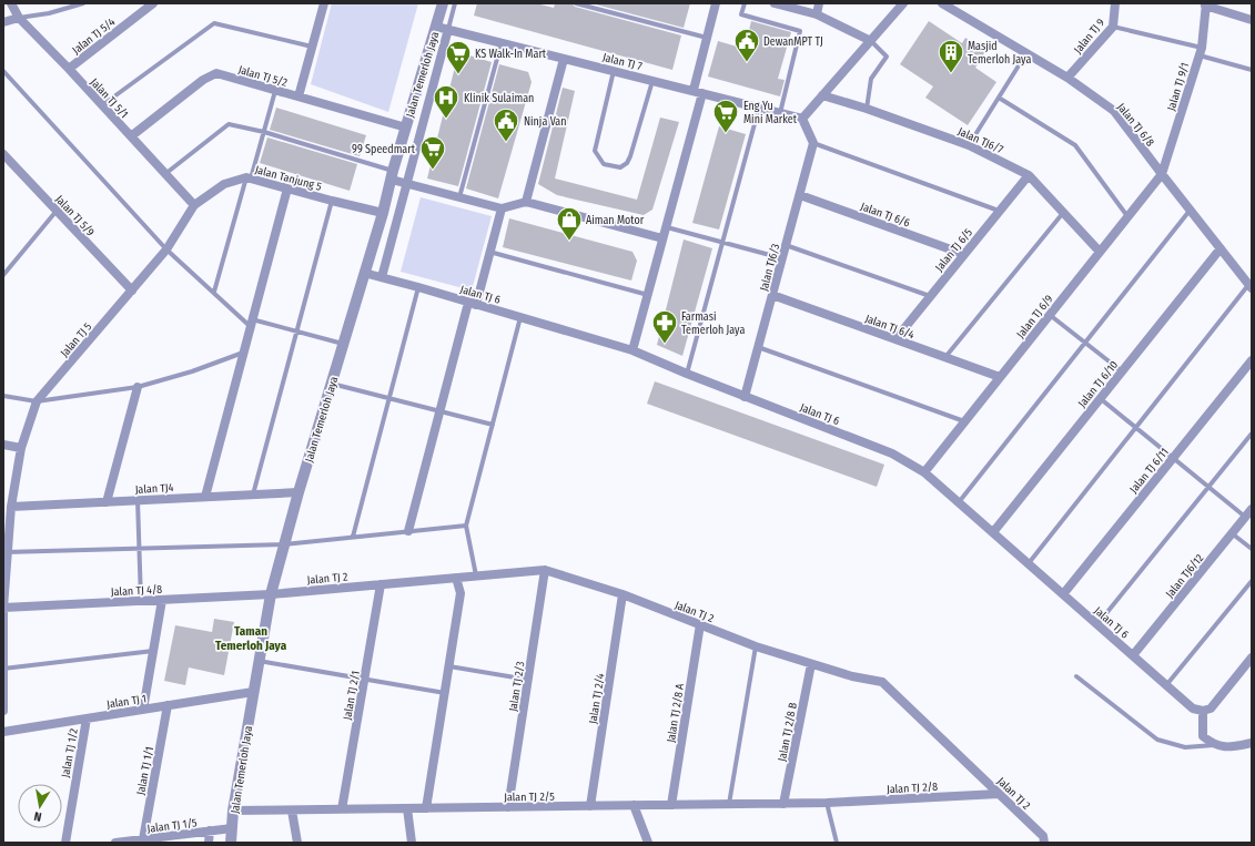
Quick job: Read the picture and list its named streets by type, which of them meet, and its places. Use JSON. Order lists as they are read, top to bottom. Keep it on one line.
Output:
{"streets":{"street":["Jalan TJ 5/4","Jalan TJ 9","Jalan TJ 7","Jalan Temerloh Jaya","Jalan TJ 5/2","Jalan TJ 9/1","Jalan TJ 5/1","Jalan TJ 6/8","Jalan TJ6/7","Jalan Tanjung 5","Jalan TJ 6/6","Jalan TJ 5/9","Jalan TJ 6/5","Jalan TJ6/3","Jalan TJ 6","Jalan TJ 6/9","Jalan TJ 6/4","Jalan TJ 5","Jalan TJ 6/10","Jalan TJ 6/11","Jalan TJ4","Jalan TJ6/12","Jalan TJ 2","Jalan TJ 4/8","Jalan TJ 2/3","Jalan TJ 2/1","Jalan TJ 2/4","Jalan TJ 1","Jalan TJ 2/8 A","Jalan TJ 2/8 B","Jalan TJ 1/2","Jalan TJ 1/1","Jalan TJ 2/8","Jalan TJ 2/5","Jalan TJ 1/5"]},"crossings":[["Jalan TJ 5/4","Jalan TJ 5/1"],["Jalan TJ 9","Jalan TJ 6/8"],["Jalan TJ 7","Jalan Temerloh Jaya"],["Jalan Temerloh Jaya","Jalan TJ 5/2"],["Jalan Temerloh Jaya","Jalan Tanjung 5"],["Jalan Temerloh Jaya","Jalan TJ 6"],["Jalan Temerloh Jaya","Jalan TJ4"],["Jalan Temerloh Jaya","Jalan TJ 2"],["Jalan Temerloh Jaya","Jalan TJ 4/8"],["Jalan Temerloh Jaya","Jalan TJ 1"],["Jalan Temerloh Jaya","Jalan TJ 2/5"],["Jalan Temerloh Jaya","Jalan TJ 1/5"],["Jalan TJ 5/2","Jalan TJ 5/1"],["Jalan TJ 9/1","Jalan TJ 6/8"],["Jalan TJ 9/1","Jalan TJ 6/9"],["Jalan TJ 5/1","Jalan Tanjung 5"],["Jalan TJ 5/1","Jalan TJ 5"],["Jalan TJ 6/8","Jalan TJ 6/9"],["Jalan TJ 6/8","Jalan TJ 6/10"],["Jalan TJ6/7","Jalan TJ 6/5"],["Jalan TJ6/7","Jalan TJ 6/9"],["Jalan Tanjung 5","Jalan TJ 5"],["Jalan TJ 6/6","Jalan TJ 6/5"],["Jalan TJ 6/6","Jalan TJ6/3"],["Jalan TJ 5/9","Jalan TJ 5"],["Jalan TJ 6/5","Jalan TJ 6/4"],["Jalan TJ6/3","Jalan TJ 6"],["Jalan TJ6/3","Jalan TJ 6/4"],["Jalan TJ 6","Jalan TJ 6/9"],["Jalan TJ 6","Jalan TJ 6/10"],["Jalan TJ 6","Jalan TJ 6/11"],["Jalan TJ 6","Jalan TJ6/12"],["Jalan TJ 6/9","Jalan TJ 6/4"],["Jalan TJ 5","Jalan TJ4"],["Jalan TJ 5","Jalan TJ 4/8"],["Jalan TJ 2","Jalan TJ 4/8"],["Jalan TJ 2","Jalan TJ 2/3"],["Jalan TJ 2","Jalan TJ 2/1"],["Jalan TJ 2","Jalan TJ 2/4"],["Jalan TJ 2","Jalan TJ 2/8 A"],["Jalan TJ 2","Jalan TJ 2/8 B"],["Jalan TJ 2","Jalan TJ 2/8"],["Jalan TJ 2/3","Jalan TJ 2/5"],["Jalan TJ 2/1","Jalan TJ 2/5"],["Jalan TJ 2/4","Jalan TJ 2/5"],["Jalan TJ 1","Jalan TJ 1/2"],["Jalan TJ 1","Jalan TJ 1/1"],["Jalan TJ 2/8 A","Jalan TJ 2/5"],["Jalan TJ 2/8 B","Jalan TJ 2/5"],["Jalan TJ 1/1","Jalan TJ 1/5"],["Jalan TJ 2/8","Jalan TJ 2/5"]],"districts":["Taman Temerloh Jaya"],"places":{"public building":["DewanMPT TJ","Ninja Van"],"building":["Masjid Temerloh Jaya"],"supermarket":["KS Walk-In Mart","Eng Yu Mini Market","99 Speedmart"],"hospital":["Klinik Sulaiman"],"shop":["Aiman Motor"],"pharmacy":["Farmasi Temerloh Jaya"]},"north":"bottom"}
